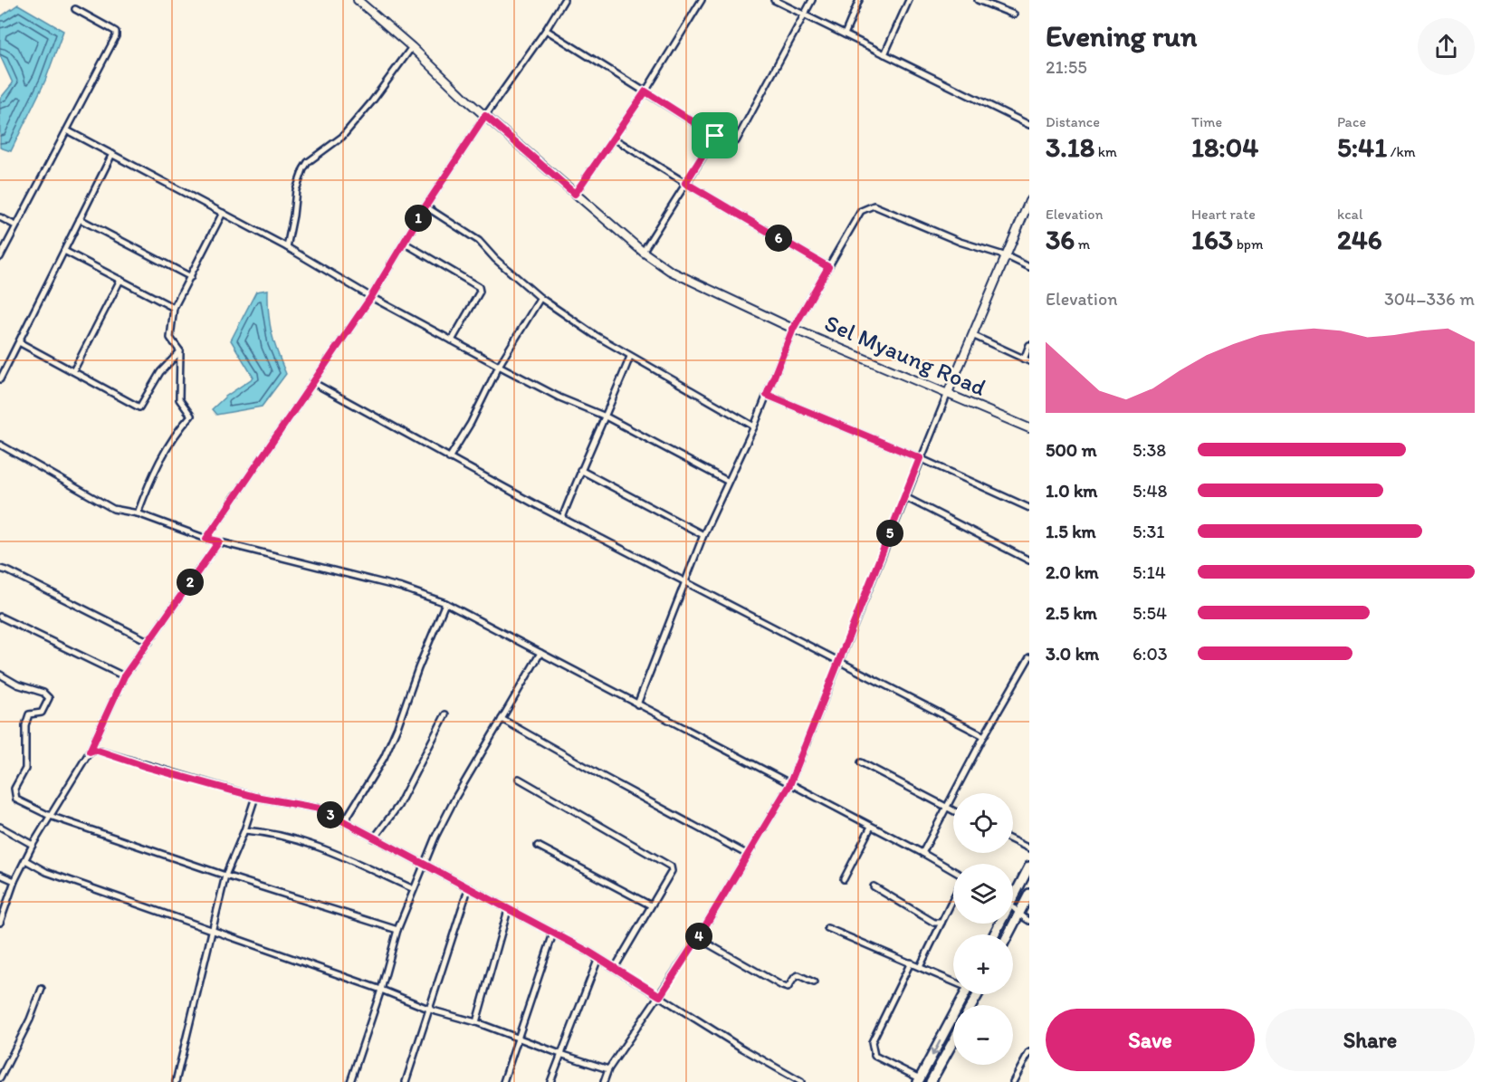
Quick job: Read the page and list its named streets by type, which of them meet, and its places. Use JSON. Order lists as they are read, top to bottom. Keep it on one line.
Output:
{"streets":{"main road":["Sel Myaung Road"]},"page":{"heading":["Evening run","21:55"],"stats":[["Distance","3.18 km"],["Time","18:04"],["Pace","5:41 /km"],["Elevation","36 m"],["Heart rate","163 bpm"],["kcal","246"]],"pins":["1","6","5","2","3","4"],"chart":["Elevation","304–336 m"],"list":[{"name":"500 m","note":"5:38"},{"name":"1.0 km","note":"5:48"},{"name":"1.5 km","note":"5:31"},{"name":"2.0 km","note":"5:14"},{"name":"2.5 km","note":"5:54"},{"name":"3.0 km","note":"6:03"}],"map_buttons":["+","−"],"buttons":["Save","Share"]}}
